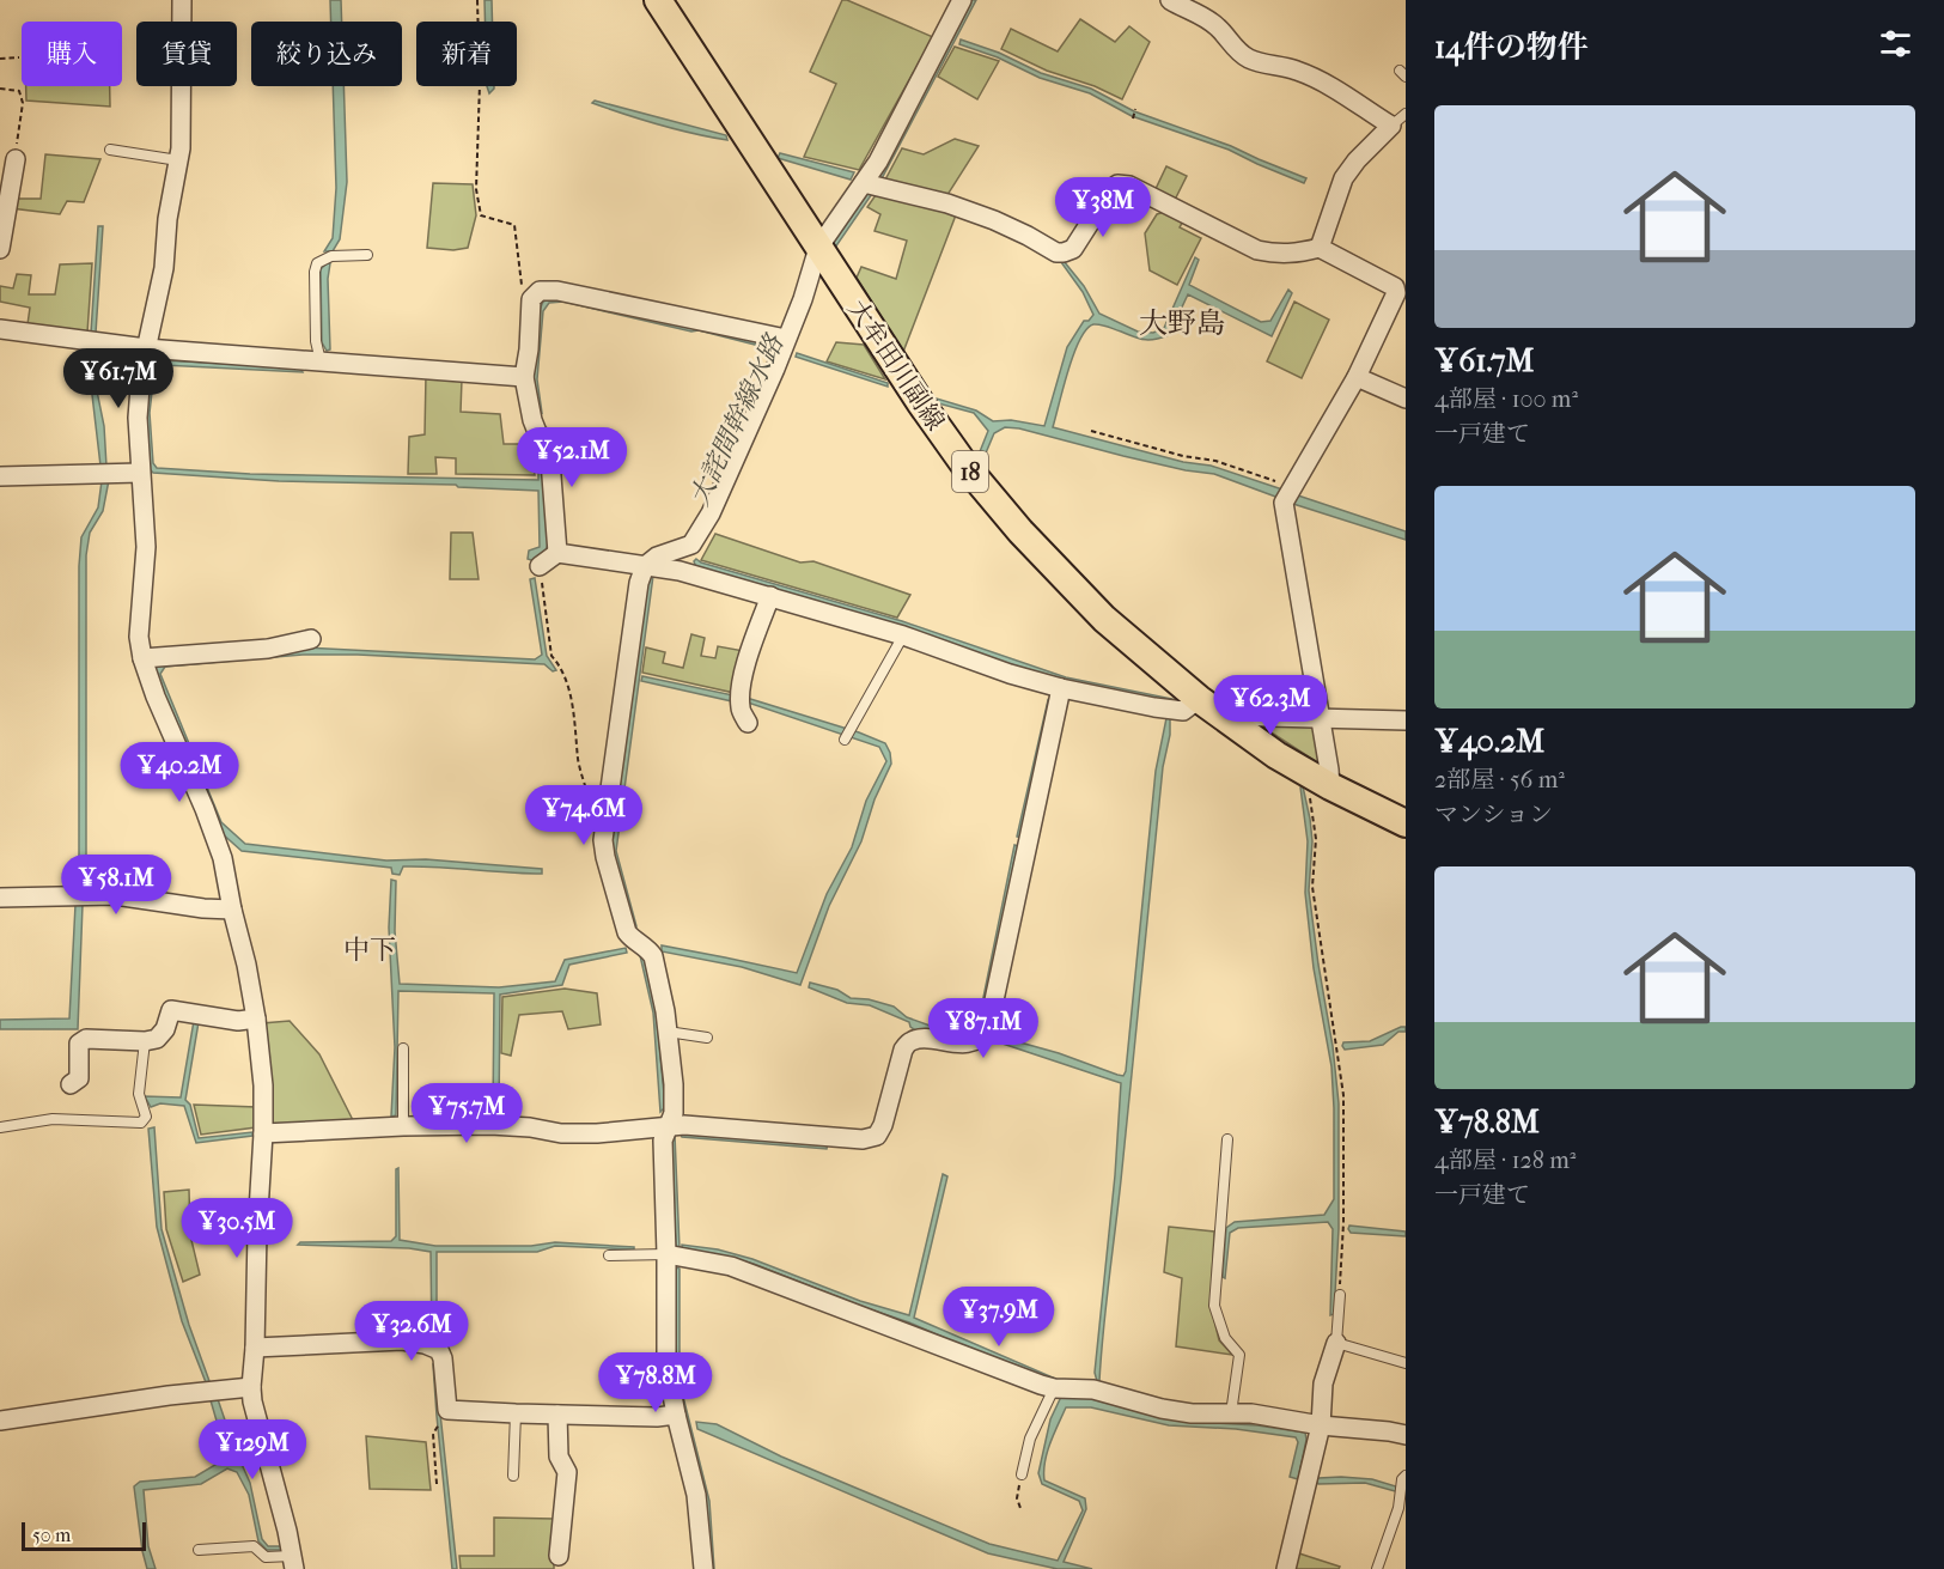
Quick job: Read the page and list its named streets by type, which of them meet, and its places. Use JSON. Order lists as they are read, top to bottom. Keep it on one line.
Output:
{"streets":{"main road":["大牟田川副線","18"]},"districts":["大野島","中下"],"water":["大詫間幹線水路"],"scale_bar":"50 m","page":{"heading":"14件の物件","chip":["購入","賃貸","絞り込み","新着"],"list":[{"name":"¥61.7M","note":"4部屋 · 100 m² · 一戸建て"},{"name":"¥40.2M","note":"2部屋 · 56 m² · マンション"},{"name":"¥78.8M","note":"4部屋 · 128 m² · 一戸建て"}],"price":["¥38M","¥61.7M","¥52.1M","¥62.3M","¥40.2M","¥74.6M","¥58.1M","¥87.1M","¥75.7M","¥30.5M","¥37.9M","¥32.6M","¥78.8M","¥129M"],"scale":"50 m"}}
